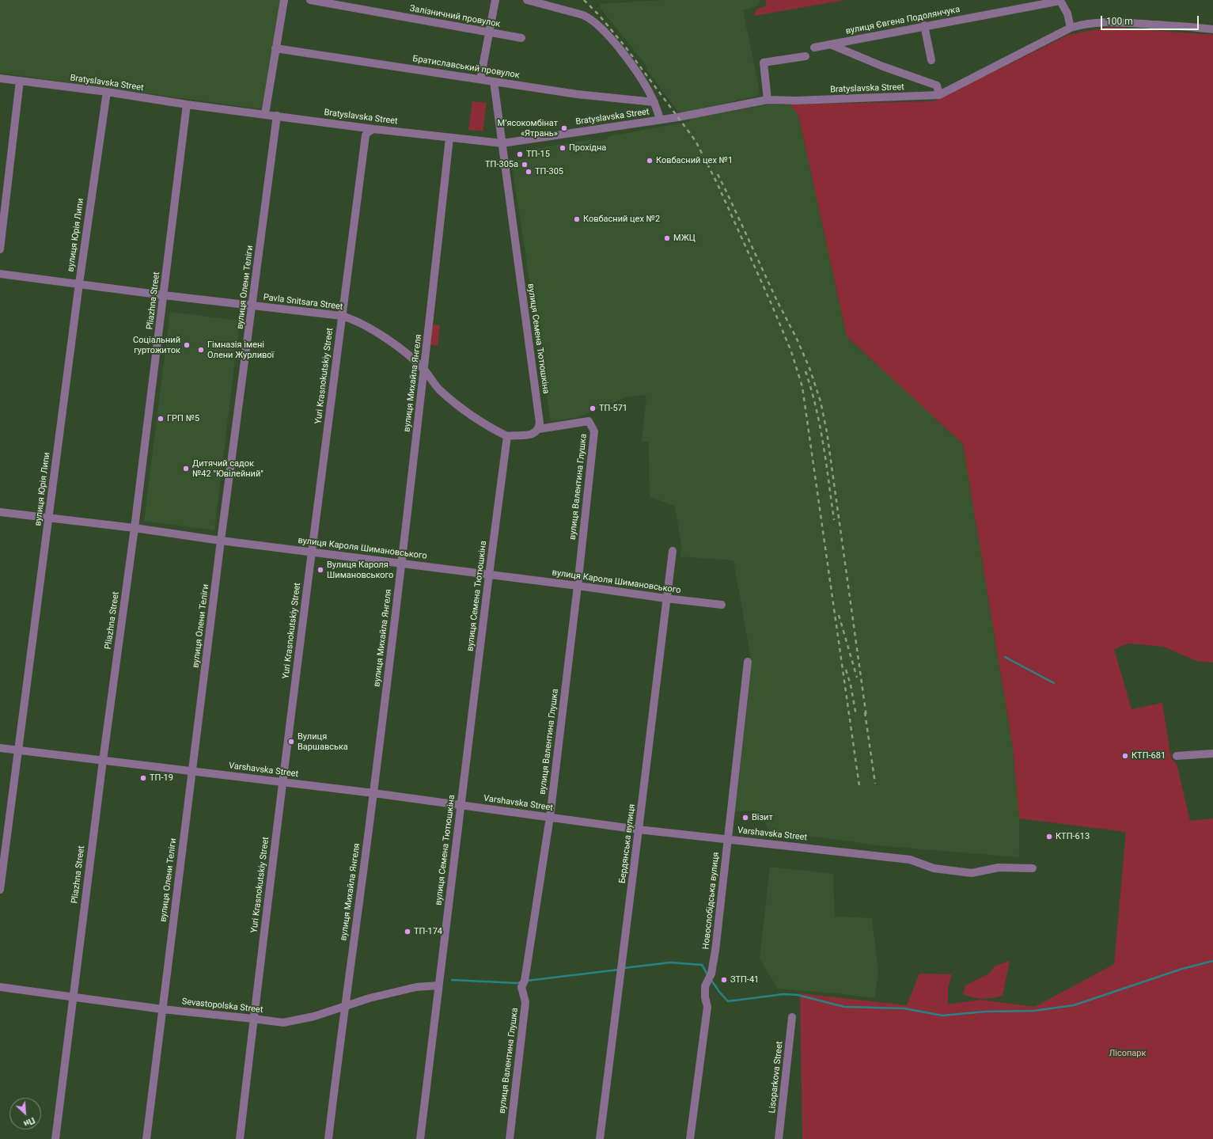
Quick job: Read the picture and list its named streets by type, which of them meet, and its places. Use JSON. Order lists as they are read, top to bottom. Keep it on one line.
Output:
{"streets":{"street":["Залізничний провулок","вулиця Євгена Подолянчука","Братиславський провулок","Bratyslavska Street","вулиця Юрія Липи","вулиця Олени Теліги","Pliazhna Street","Pavla Snitsara Street","вулиця Семена Тютюшкіна","Yuri Krasnokutskiy Street","вулиця Михайла Янгеля","вулиця Валентина Глушка","вулиця Кароля Шимановського","Varshavska Street","Бердянська вулиця","Новослобідська вулиця","Sevastopolska Street","Lisoparkova Street"]},"crossings":[["вулиця Євгена Подолянчука","Bratyslavska Street"],["Братиславський провулок","вулиця Семена Тютюшкіна"],["Bratyslavska Street","вулиця Юрія Липи"],["Bratyslavska Street","вулиця Олени Теліги"],["Bratyslavska Street","Pliazhna Street"],["Bratyslavska Street","вулиця Семена Тютюшкіна"],["Bratyslavska Street","Yuri Krasnokutskiy Street"],["Bratyslavska Street","вулиця Михайла Янгеля"],["вулиця Юрія Липи","Pavla Snitsara Street"],["вулиця Юрія Липи","вулиця Кароля Шимановського"],["вулиця Юрія Липи","Varshavska Street"],["вулиця Олени Теліги","Pavla Snitsara Street"],["вулиця Олени Теліги","вулиця Кароля Шимановського"],["вулиця Олени Теліги","Varshavska Street"],["вулиця Олени Теліги","Sevastopolska Street"],["Pliazhna Street","Pavla Snitsara Street"],["Pliazhna Street","вулиця Кароля Шимановського"],["Pliazhna Street","Varshavska Street"],["Pliazhna Street","Sevastopolska Street"],["Pavla Snitsara Street","вулиця Семена Тютюшкіна"],["Pavla Snitsara Street","Yuri Krasnokutskiy Street"],["Pavla Snitsara Street","вулиця Михайла Янгеля"],["вулиця Семена Тютюшкіна","вулиця Валентина Глушка"],["вулиця Семена Тютюшкіна","вулиця Кароля Шимановського"],["вулиця Семена Тютюшкіна","Varshavska Street"],["вулиця Семена Тютюшкіна","Sevastopolska Street"],["Yuri Krasnokutskiy Street","вулиця Кароля Шимановського"],["Yuri Krasnokutskiy Street","Varshavska Street"],["Yuri Krasnokutskiy Street","Sevastopolska Street"],["вулиця Михайла Янгеля","вулиця Кароля Шимановського"],["вулиця Михайла Янгеля","Varshavska Street"],["вулиця Михайла Янгеля","Sevastopolska Street"],["вулиця Валентина Глушка","вулиця Кароля Шимановського"],["вулиця Валентина Глушка","Varshavska Street"],["вулиця Кароля Шимановського","Бердянська вулиця"],["Varshavska Street","Бердянська вулиця"],["Varshavska Street","Новослобідська вулиця"]],"parks":["Лісопарк"],"places":["М’ясокомбінат «Ятрань»","Прохідна","ТП-15","Ковбасний цех №1","ТП-305а","ТП-305","Ковбасний цех №2","МЖЦ","Соціальний гуртожиток","Гімназія імені Олени Журливої","ТП-571","ГРП №5","Дитячий садок №42 \"Ювілейний\"","Вулиця Кароля Шимановського","Вулиця Варшавська","КТП-681","ТП-19","Візит","КТП-613","ТП-174","ЗТП-41"],"scale_bar":"100 m","north":"bottom right"}
